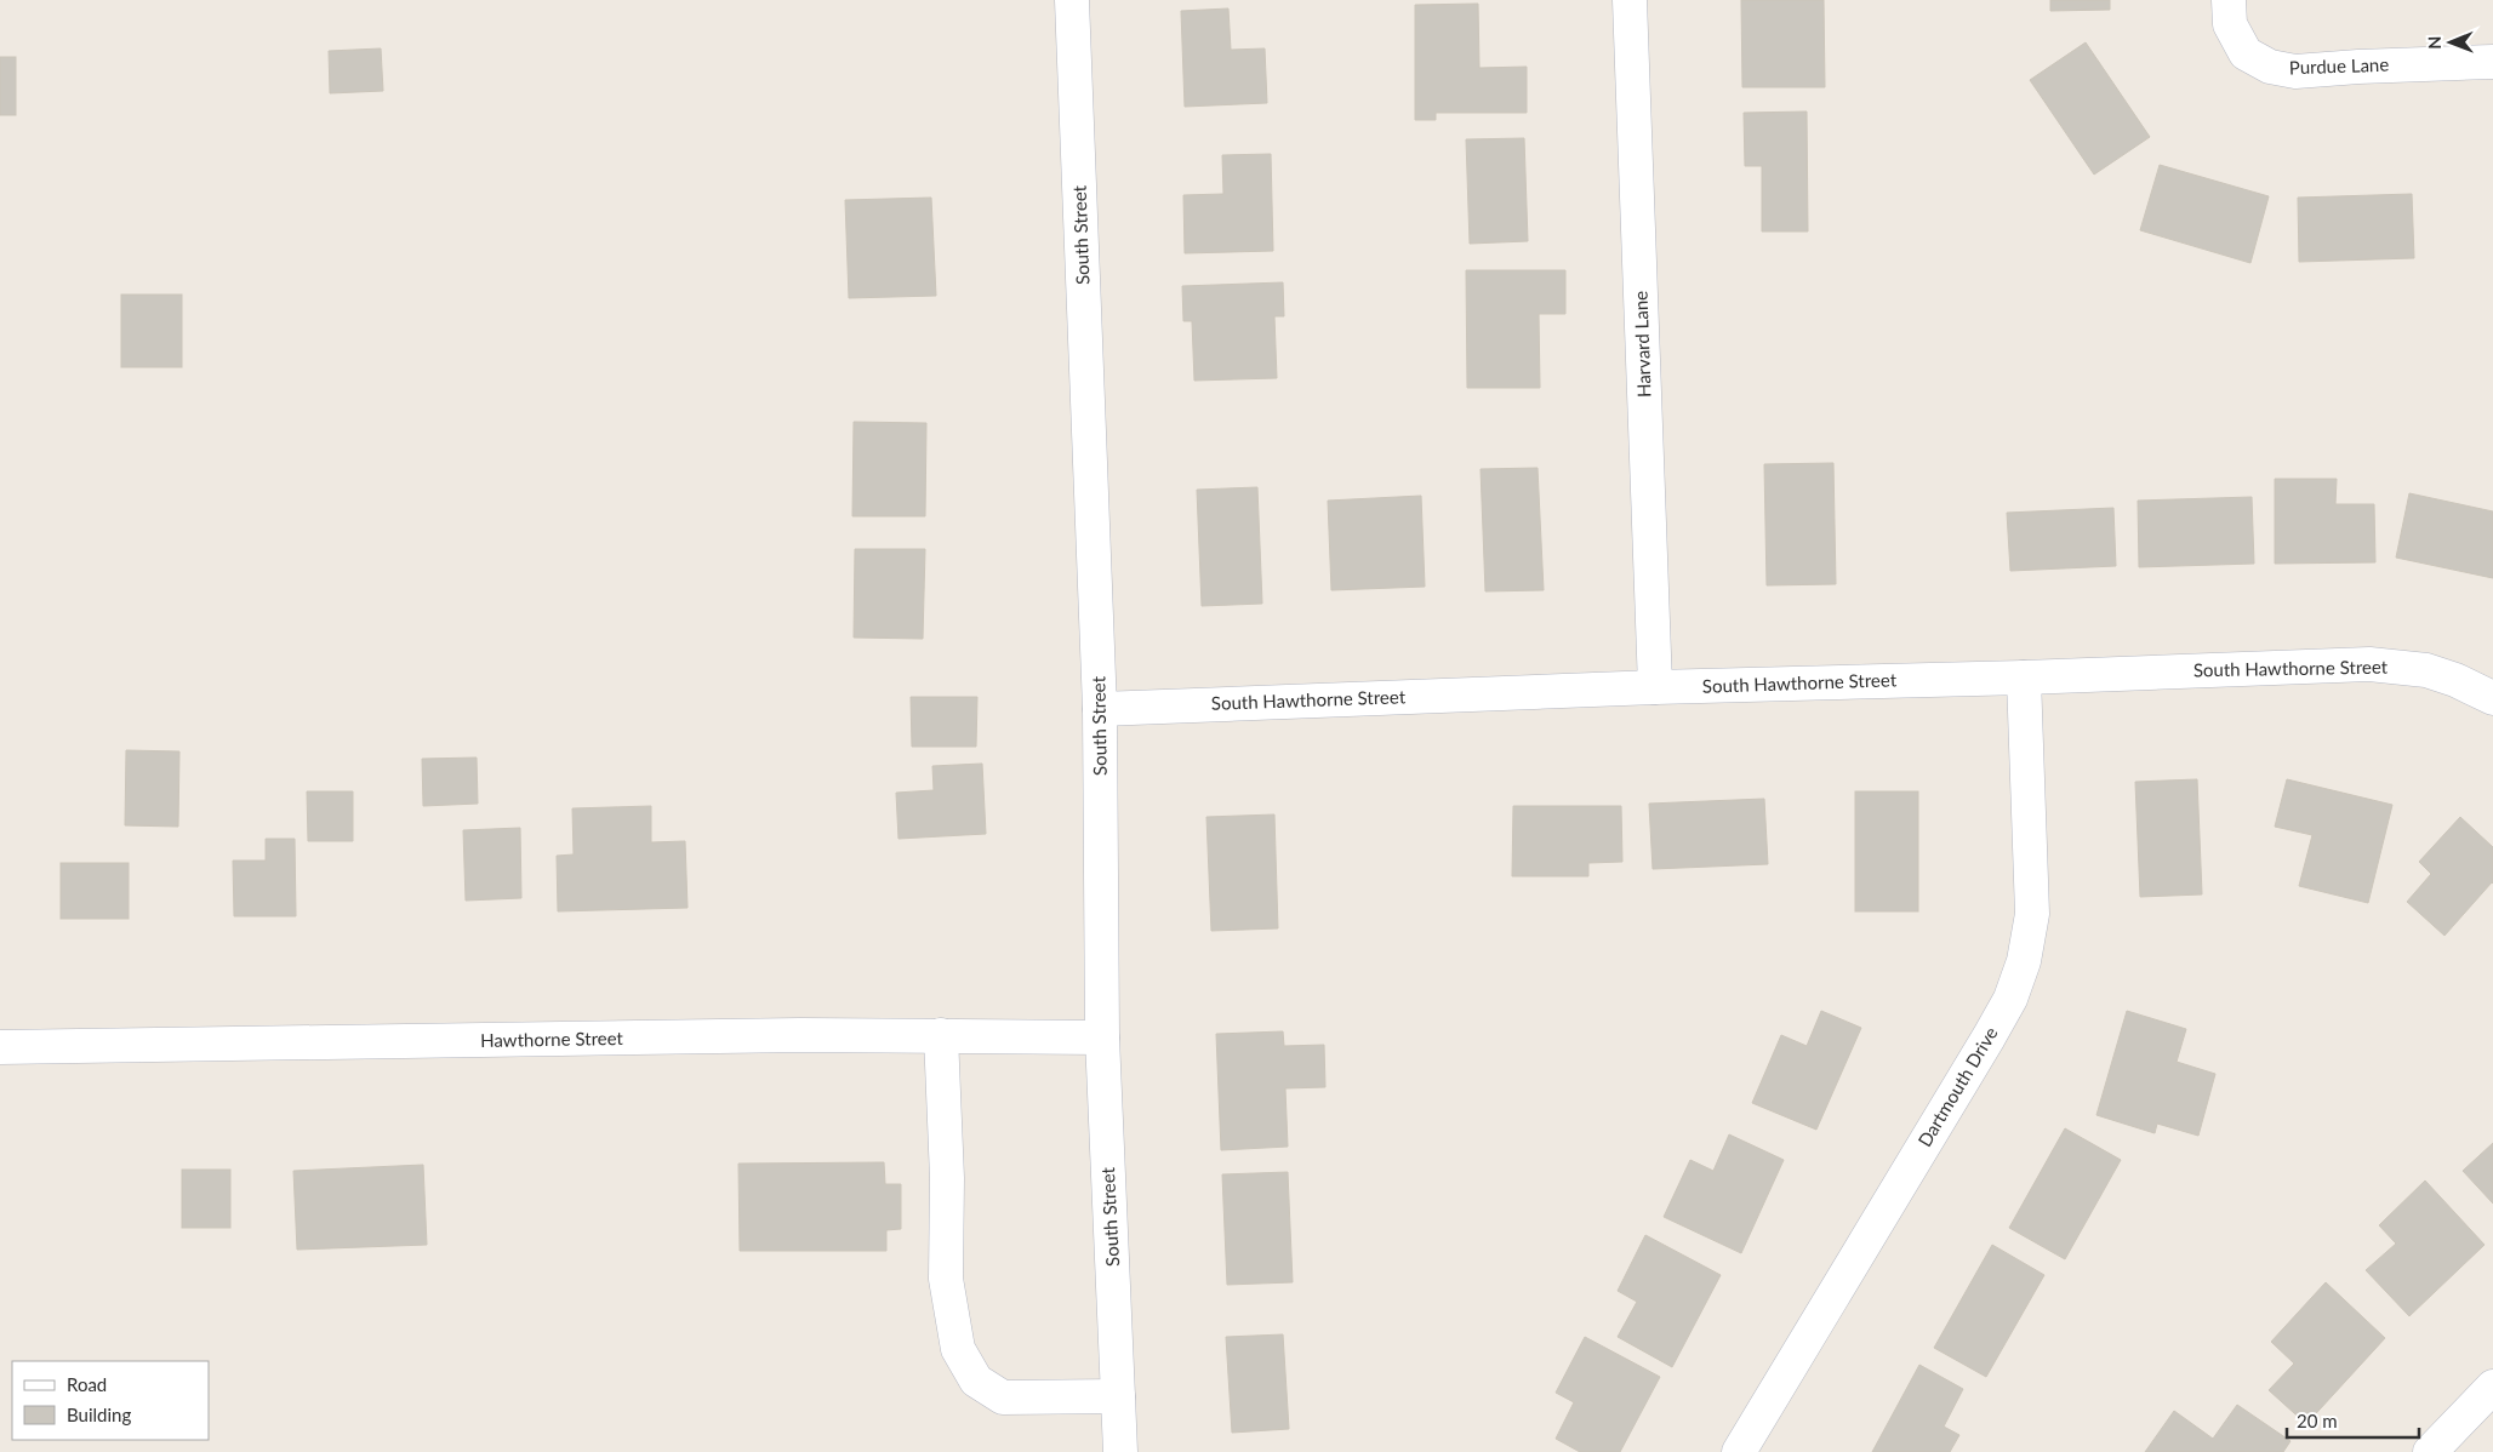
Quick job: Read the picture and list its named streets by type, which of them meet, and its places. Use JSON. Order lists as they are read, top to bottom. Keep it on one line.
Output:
{"streets":{"street":["Purdue Lane","South Street","Harvard Lane","South Hawthorne Street","Hawthorne Street","Dartmouth Drive"]},"crossings":[["South Street","South Hawthorne Street"],["South Street","Hawthorne Street"],["Harvard Lane","South Hawthorne Street"],["South Hawthorne Street","Dartmouth Drive"]],"legend":["Road","Building"],"scale_bar":"20 m","north":"left"}
